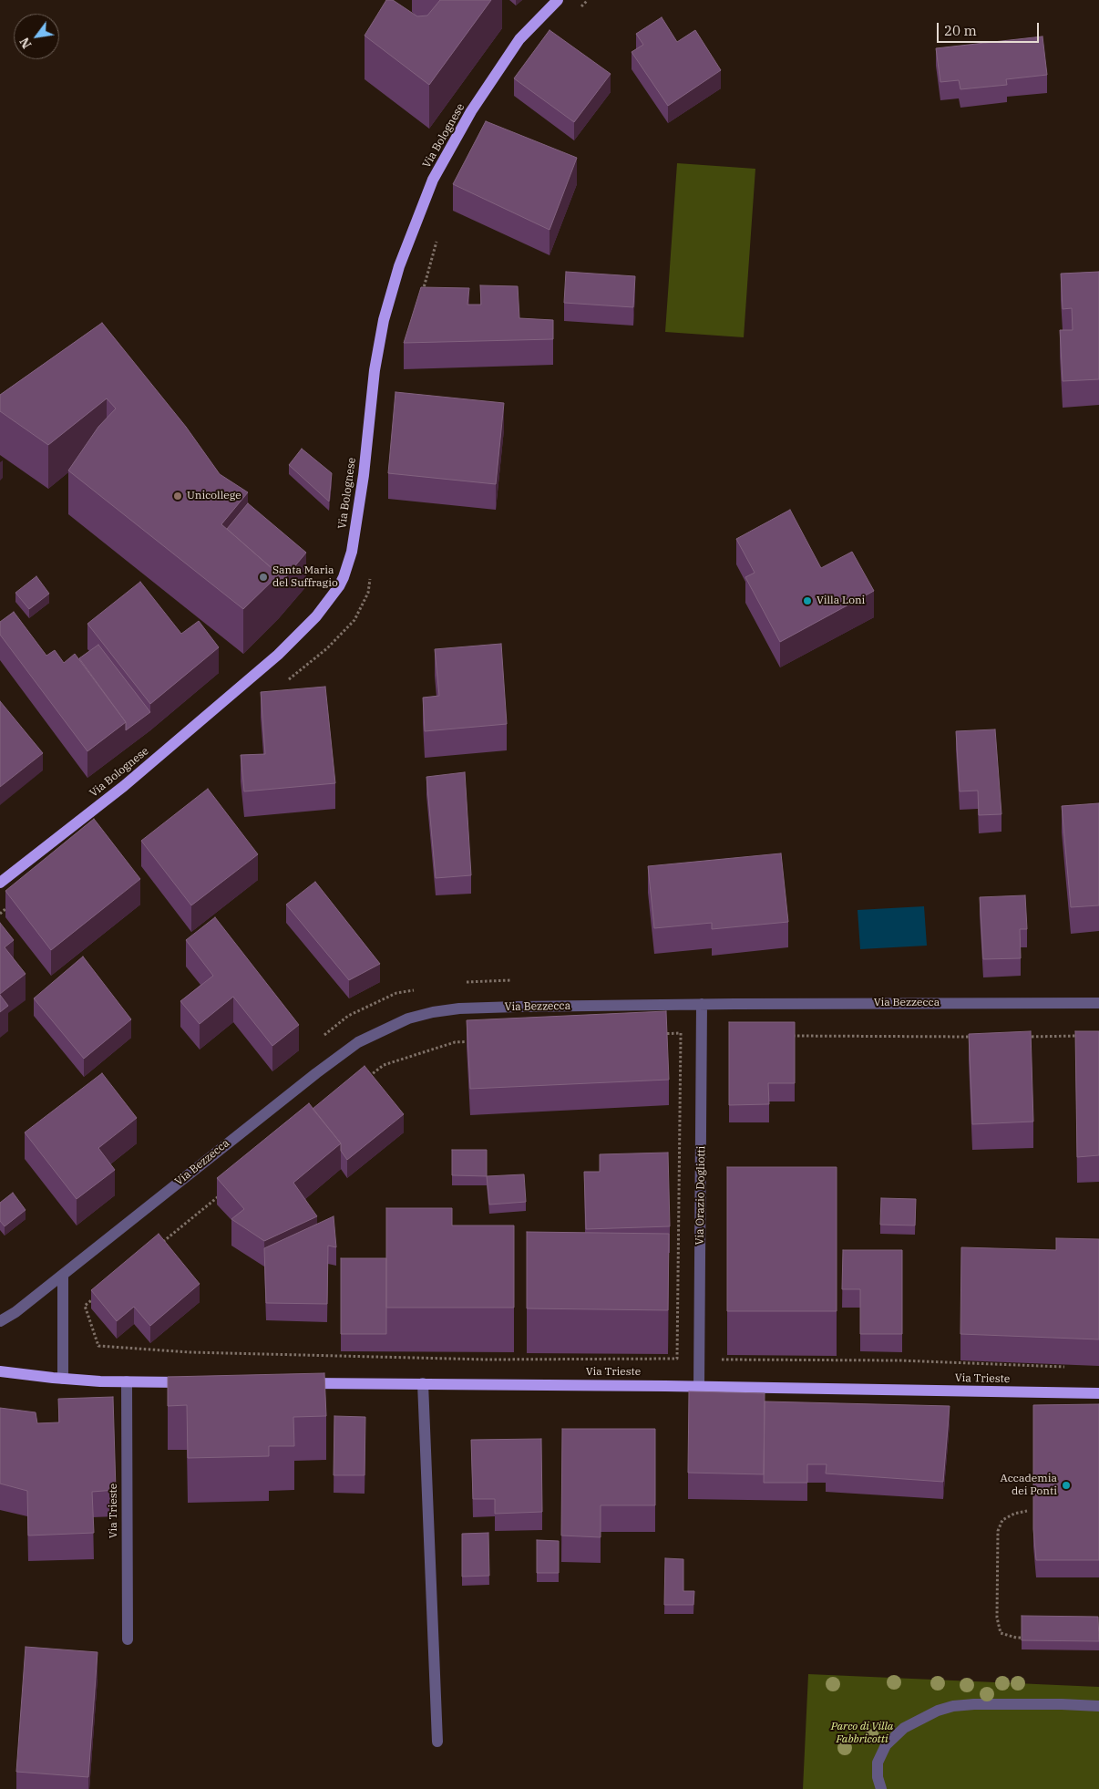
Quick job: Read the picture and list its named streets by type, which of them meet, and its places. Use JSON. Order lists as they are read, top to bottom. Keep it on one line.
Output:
{"streets":{"main road":["Via Bolognese","Via Trieste"],"street":["Via Bezzecca","Via Orazio Dogliotti"]},"crossings":[["Via Bezzecca","Via Orazio Dogliotti"],["Via Orazio Dogliotti","Via Trieste"]],"parks":["Parco di Villa Fabbricotti"],"places":["Unicollege","Santa Maria del Suffragio","Villa Loni","Accademia dei Ponti"],"scale_bar":"20 m","north":"bottom left"}
